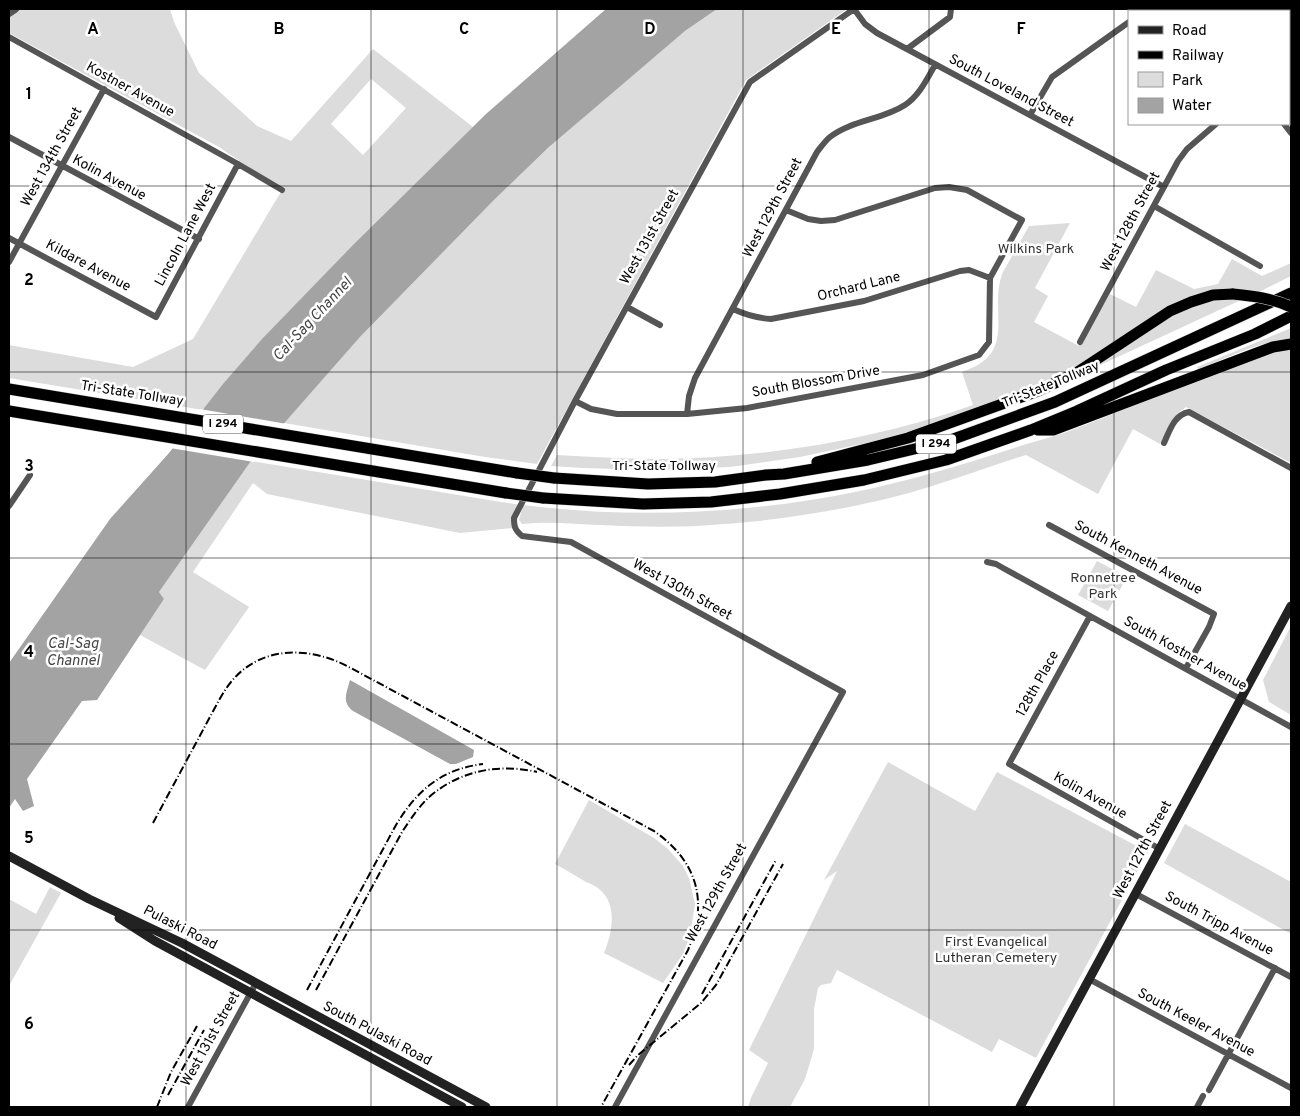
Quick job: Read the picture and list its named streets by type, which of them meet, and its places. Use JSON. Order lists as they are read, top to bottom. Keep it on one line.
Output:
{"streets":{"highway":["Tri-State Tollway","I 294"],"main road":["West 127th Street","Pulaski Road","South Pulaski Road"],"street":["Kostner Avenue","South Loveland Street","West 134th Street","Kolin Avenue","West 129th Street","West 128th Street","Lincoln Lane West","West 131st Street","Kildare Avenue","Orchard Lane","South Blossom Drive","South Kenneth Avenue","West 130th Street","South Kostner Avenue","128th Place","South Tripp Avenue","South Keeler Avenue"]},"crossings":[["Kostner Avenue","West 134th Street"],["Kostner Avenue","Lincoln Lane West"],["South Loveland Street","West 129th Street"],["South Loveland Street","West 128th Street"],["South Loveland Street","West 131st Street"],["West 134th Street","Kolin Avenue"],["West 134th Street","Kildare Avenue"],["Kolin Avenue","Lincoln Lane West"],["Kolin Avenue","128th Place"],["Kolin Avenue","West 127th Street"],["West 129th Street","Orchard Lane"],["West 129th Street","South Blossom Drive"],["West 129th Street","West 130th Street"],["Lincoln Lane West","Kildare Avenue"],["West 131st Street","South Blossom Drive"],["West 131st Street","West 130th Street"],["West 131st Street","Pulaski Road"],["West 131st Street","South Pulaski Road"],["Orchard Lane","South Blossom Drive"],["South Kenneth Avenue","South Kostner Avenue"],["South Kostner Avenue","128th Place"],["South Kostner Avenue","West 127th Street"],["West 127th Street","South Tripp Avenue"],["West 127th Street","South Keeler Avenue"],["Pulaski Road","South Pulaski Road"]],"water":["Cal-Sag Channel"],"parks":["Wilkins Park","Ronnetree Park","First Evangelical Lutheran Cemetery"],"legend":["Road","Railway","Park","Water"],"grid":{"columns":["A","B","C","D","E","F"],"rows":["1","2","3","4","5","6"]}}
